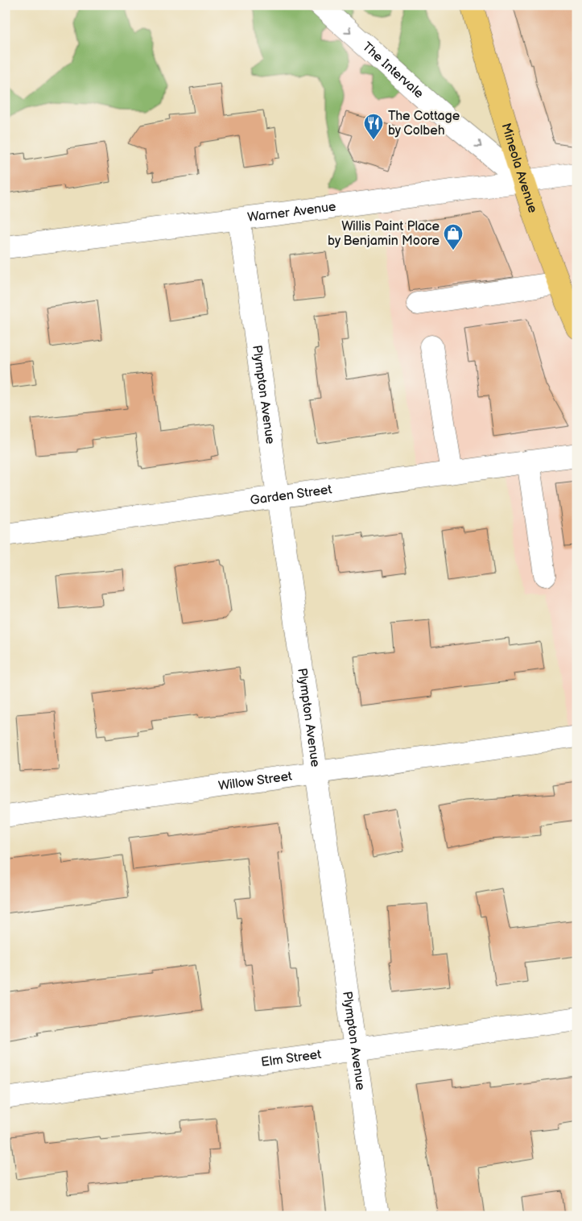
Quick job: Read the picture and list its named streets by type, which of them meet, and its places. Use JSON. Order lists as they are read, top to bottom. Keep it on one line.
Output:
{"streets":{"main road":["Mineola Avenue"],"street":["The Intervale","Warner Avenue","Plympton Avenue","Garden Street","Willow Street","Elm Street"]},"crossings":[["The Intervale","Mineola Avenue"],["The Intervale","Warner Avenue"],["Mineola Avenue","Warner Avenue"],["Warner Avenue","Plympton Avenue"],["Plympton Avenue","Garden Street"],["Plympton Avenue","Willow Street"],["Plympton Avenue","Elm Street"]],"one_way":["The Intervale"],"places":{"restaurant":["The Cottage by Colbeh"],"shop":["Willis Paint Place by Benjamin Moore"]}}
